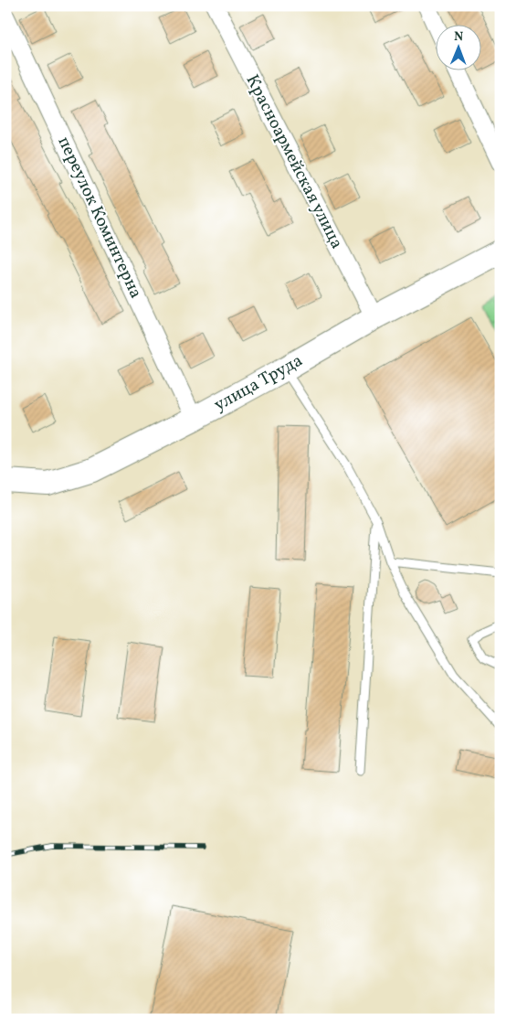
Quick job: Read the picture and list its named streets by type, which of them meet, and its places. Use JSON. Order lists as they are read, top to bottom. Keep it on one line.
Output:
{"streets":{"street":["Красноармейская улица","переулок Коминтерна","улица Труда"]},"crossings":[["Красноармейская улица","улица Труда"],["переулок Коминтерна","улица Труда"]],"north":"top"}
